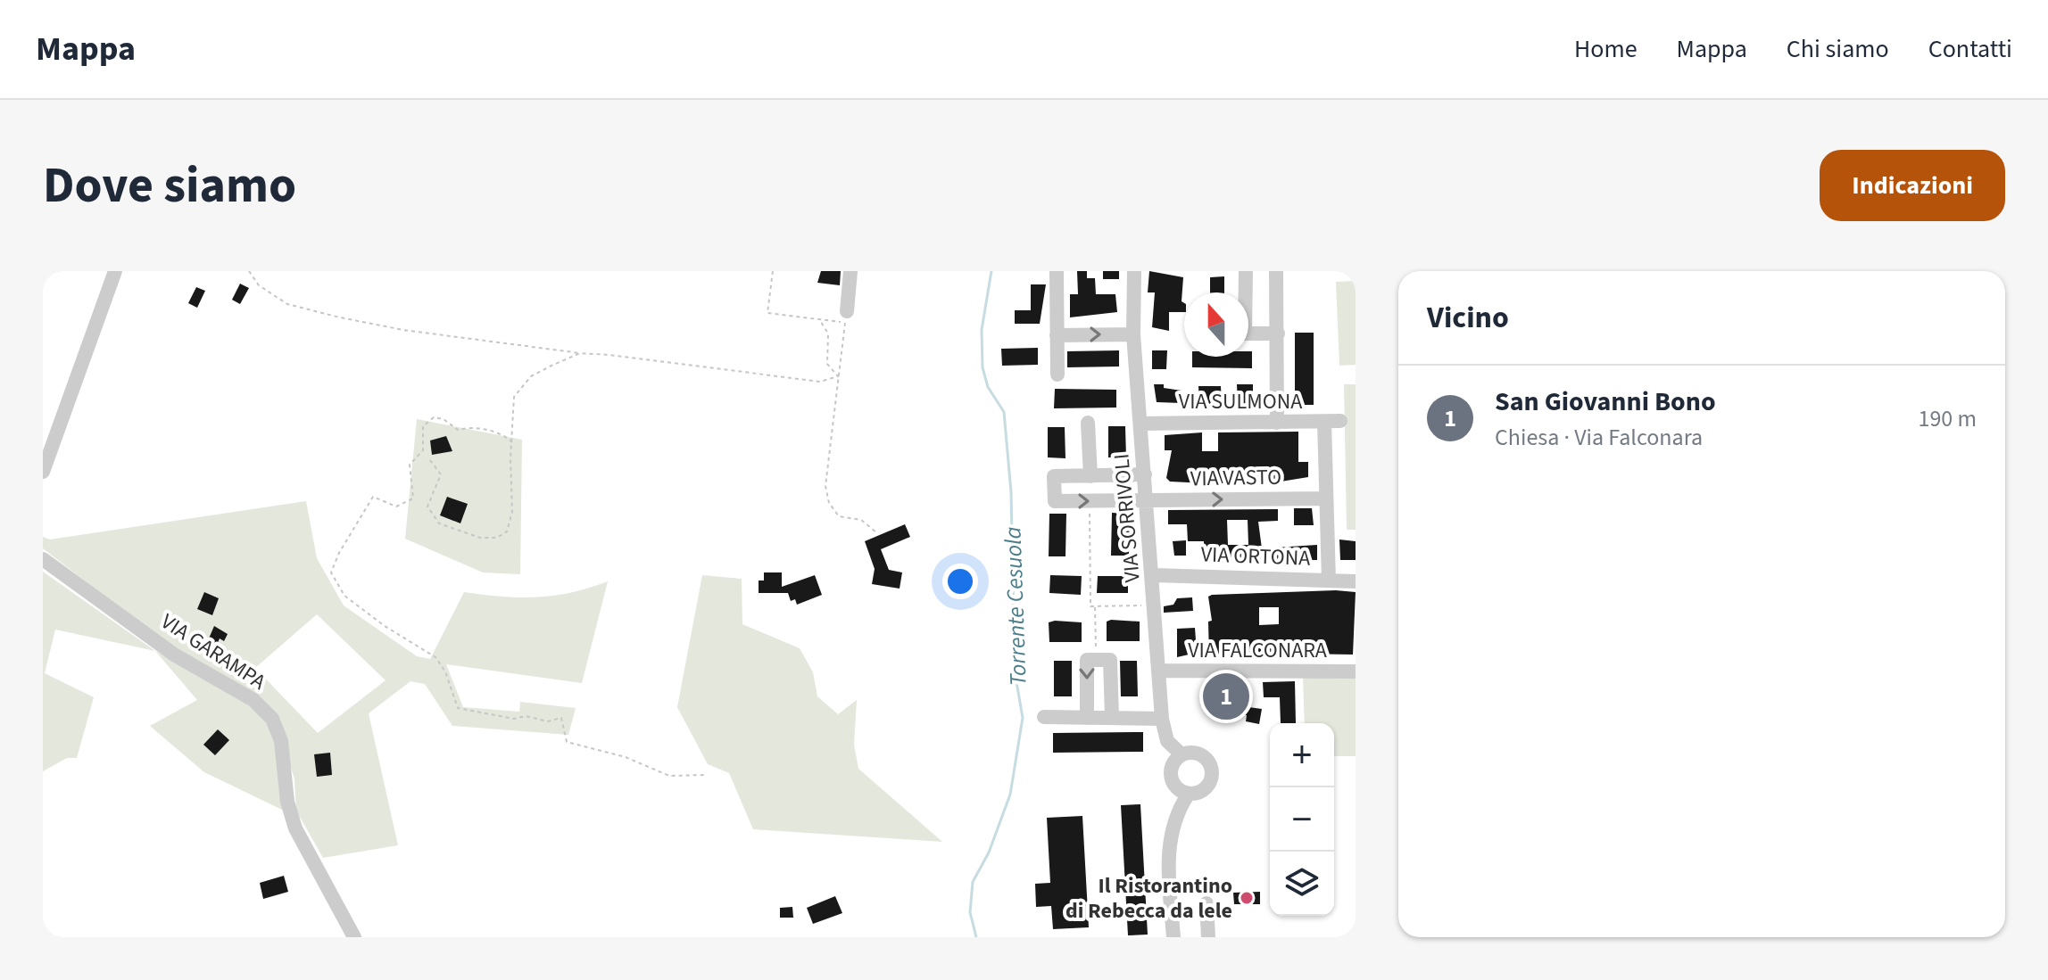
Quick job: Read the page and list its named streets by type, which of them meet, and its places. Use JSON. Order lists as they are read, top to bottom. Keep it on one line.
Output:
{"streets":{"street":["VIA SULMONA","VIA VASTO","VIA SORRIVOLI","VIA ORTONA","VIA FALCONARA","VIA GARAMPA"]},"crossings":[["VIA SULMONA","VIA SORRIVOLI"],["VIA VASTO","VIA SORRIVOLI"],["VIA SORRIVOLI","VIA ORTONA"],["VIA SORRIVOLI","VIA FALCONARA"]],"water":["Torrente Cesuola"],"places":["Il Ristorantino di Rebecca da lele"],"north":"top","page":{"header":"Mappa","nav":["Home","Mappa","Chi siamo","Contatti"],"buttons":"Indicazioni","title":"Dove siamo","heading":"Vicino","list":[{"mark":"1","name":"San Giovanni Bono","note":"Chiesa · Via Falconara","value":"190 m"}],"pins":"1","map_buttons":["+","−"]}}
